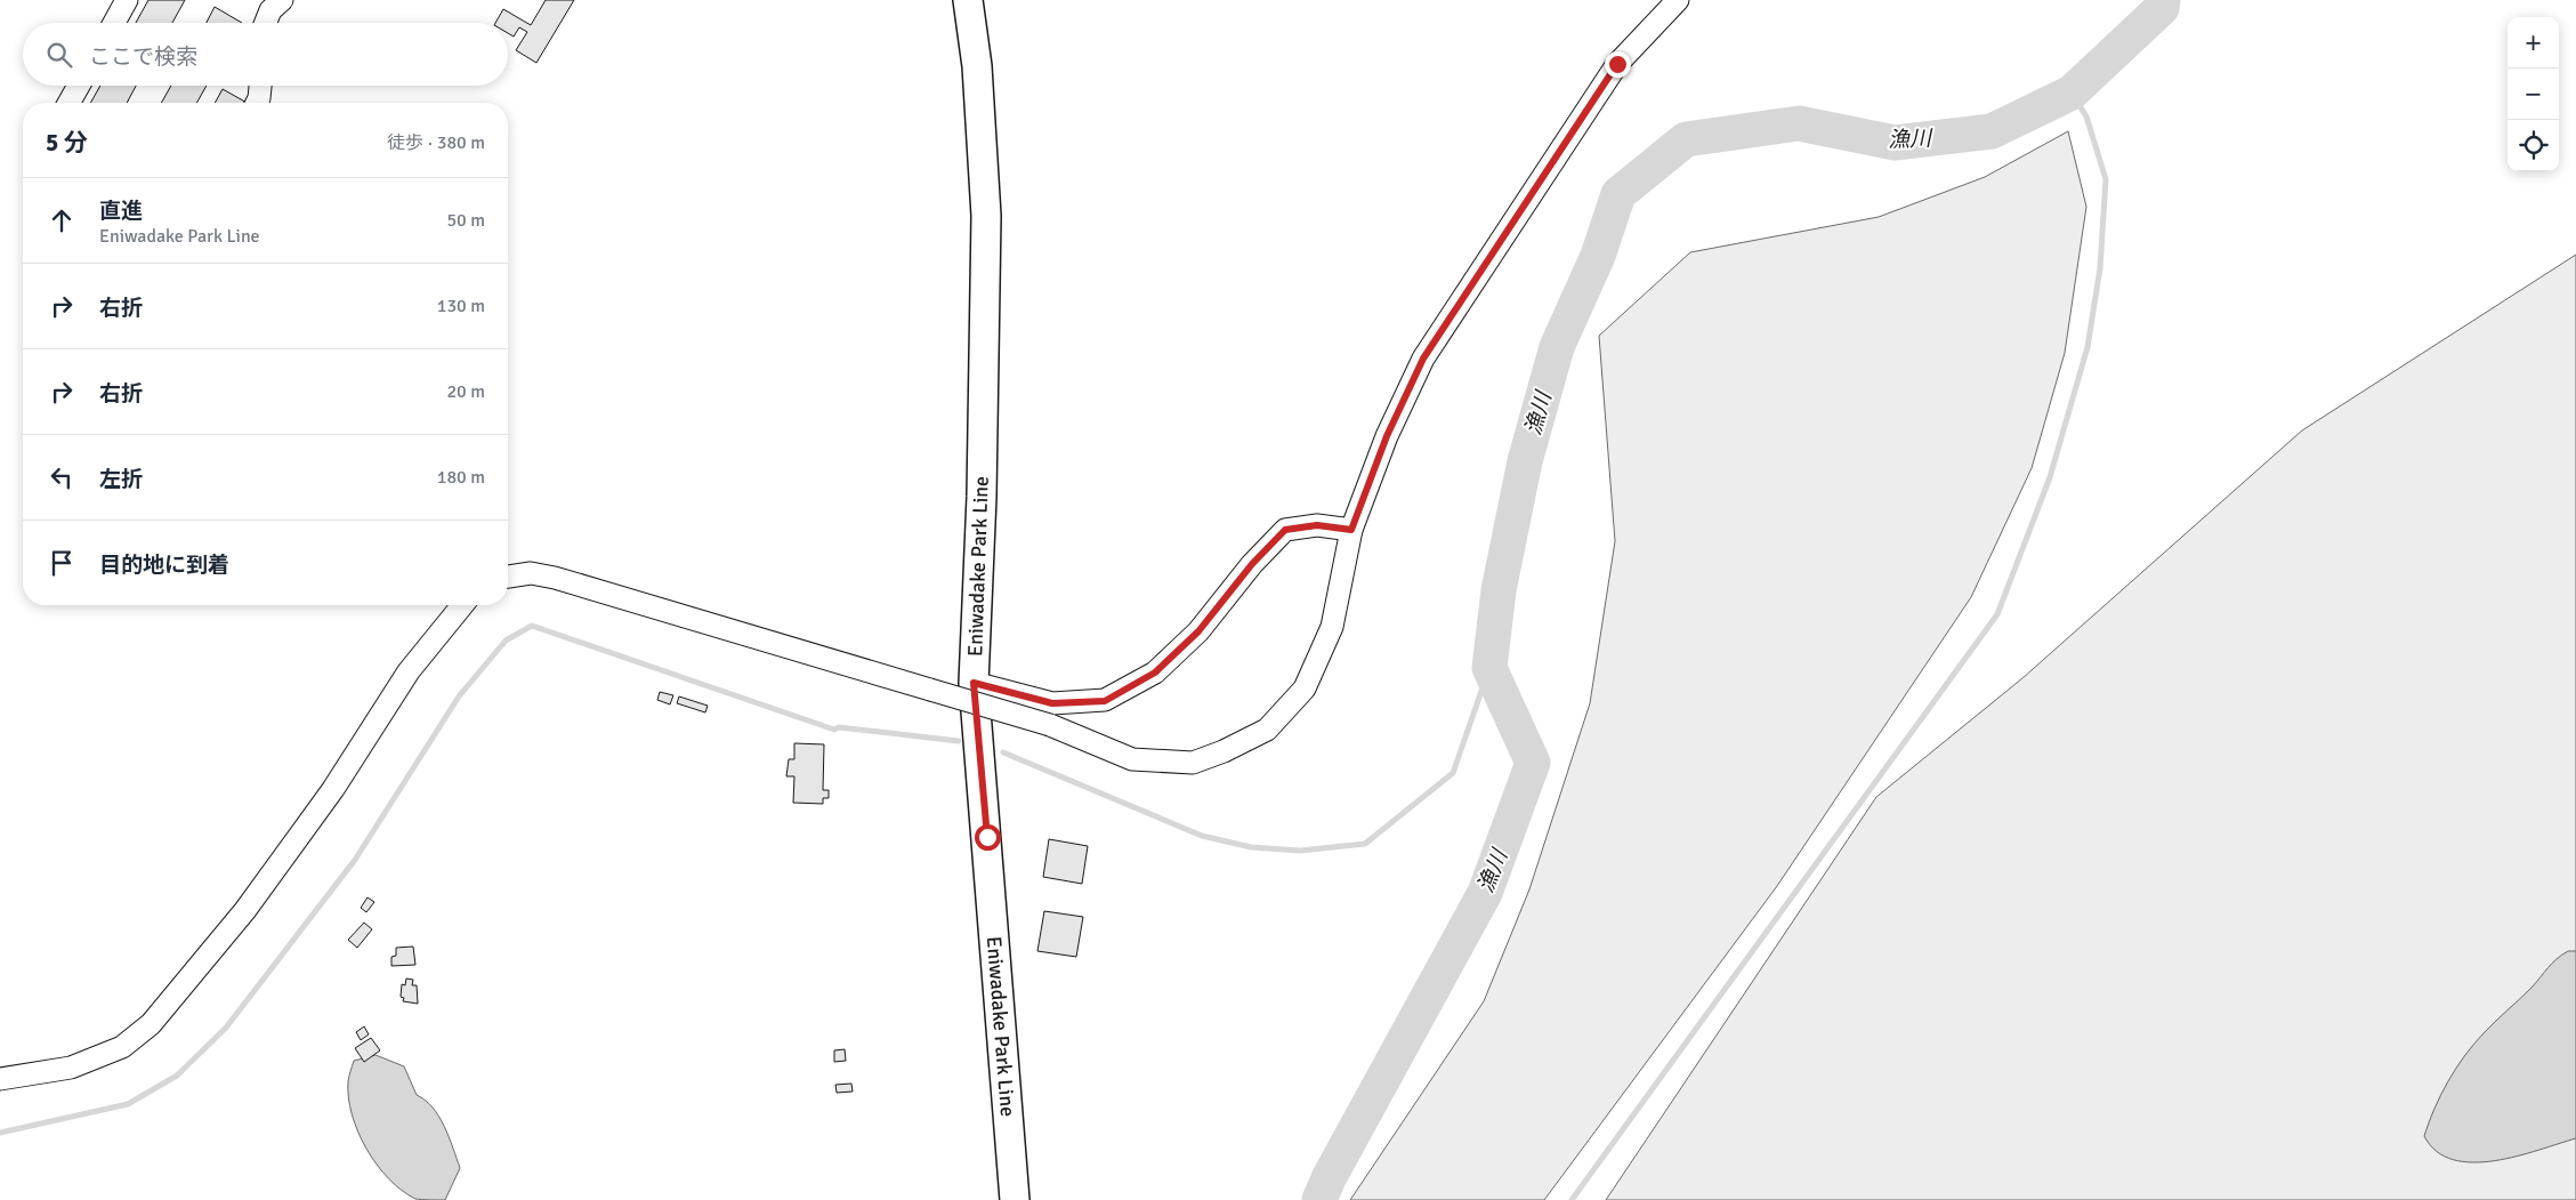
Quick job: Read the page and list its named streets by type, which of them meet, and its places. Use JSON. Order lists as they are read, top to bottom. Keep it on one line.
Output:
{"streets":{"main road":["Eniwadake Park Line"]},"water":["漁川"],"page":{"map_buttons":["+","−"],"search":"ここで検索","heading":["5 分","徒歩 · 380 m"],"list":[["直進","Eniwadake Park Line","50 m"],["右折","130 m"],["右折","20 m"],["左折","180 m"],"目的地に到着"]}}
